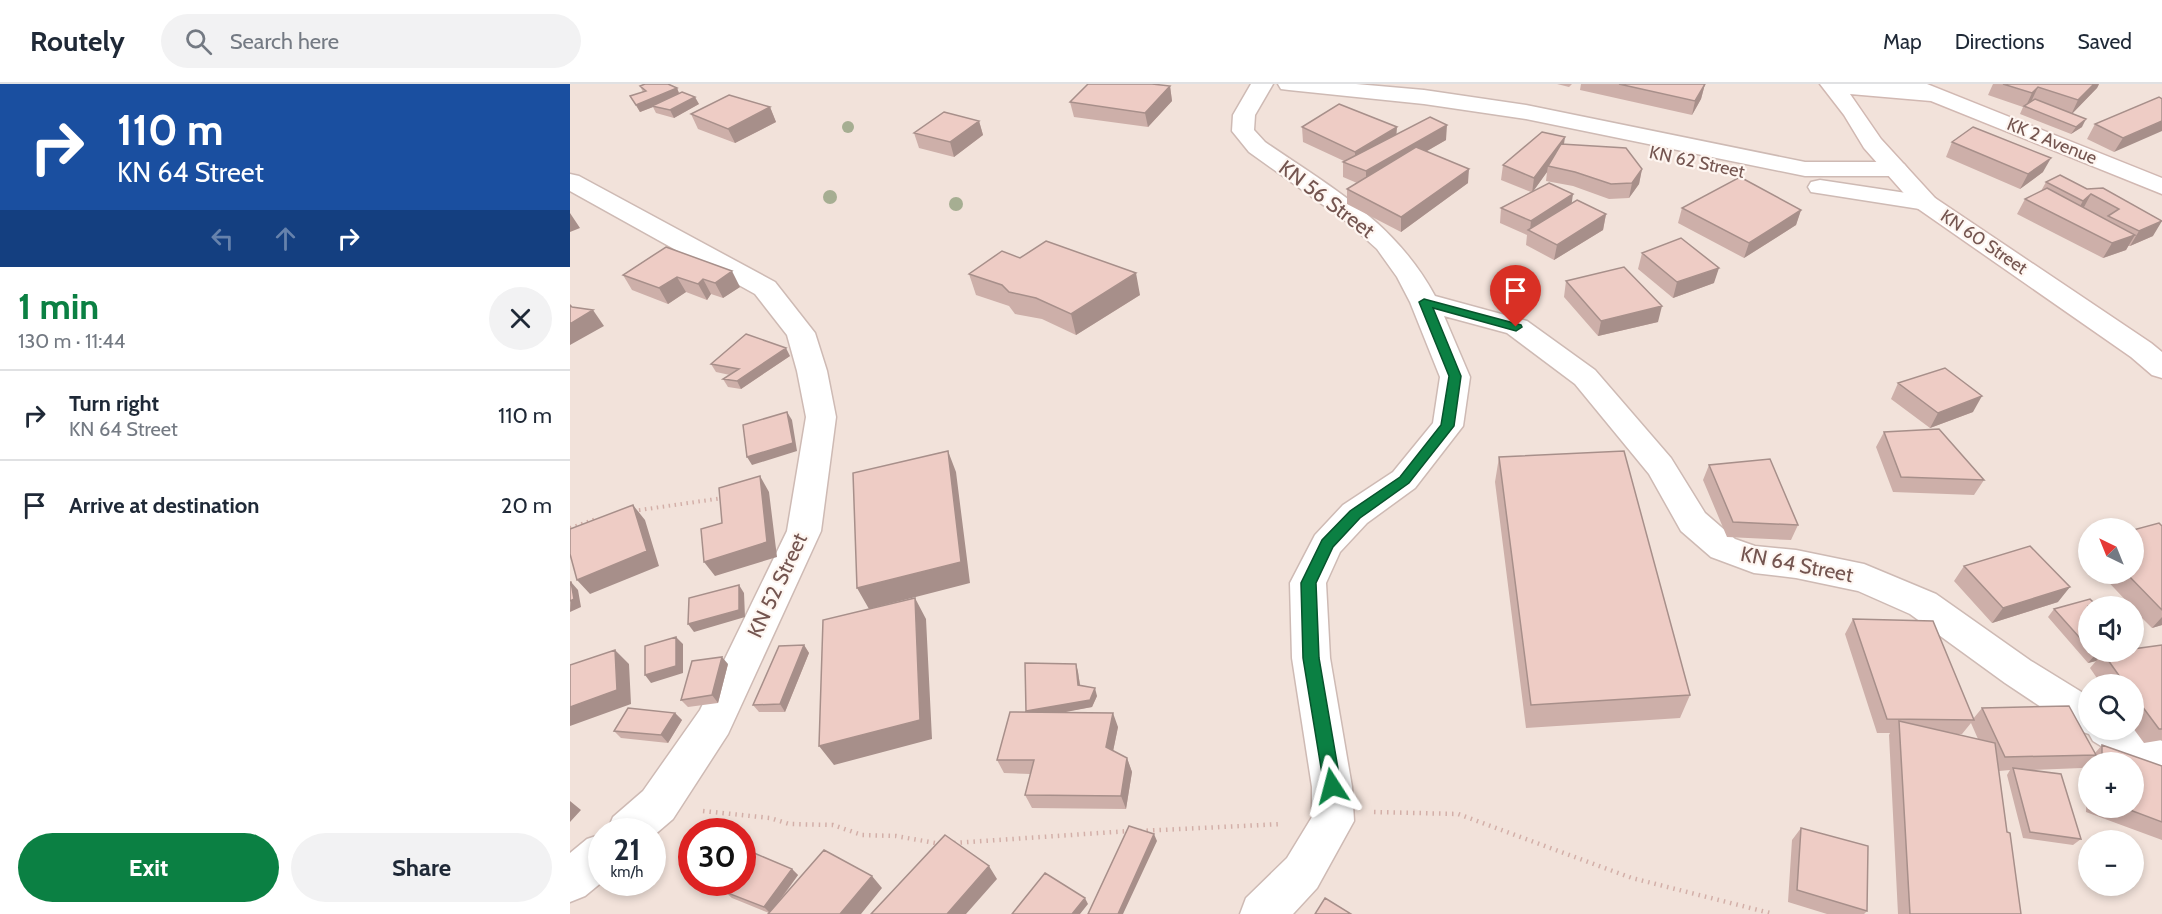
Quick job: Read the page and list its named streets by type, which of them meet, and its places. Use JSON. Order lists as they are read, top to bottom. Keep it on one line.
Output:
{"streets":{"street":["KK 2 Avenue","KN 62 Street","KN 56 Street","KN 60 Street","KN 64 Street","KN 52 Street"]},"crossings":[["KK 2 Avenue","KN 60 Street"],["KN 62 Street","KN 60 Street"],["KN 56 Street","KN 64 Street"]],"north":"top left","page":{"header":"Routely","search":"Search here","nav":["Map","Directions","Saved"],"turn":["110 m","KN 64 Street"],"heading":["1 min","130 m · 11:44"],"list":[{"name":"Turn right","note":"KN 64 Street","value":"110 m"},{"name":"Arrive at destination","value":"20 m"}],"map_buttons":["+","−"],"speed":"21 km/h","limit":"30","buttons":["Exit","Share"]}}
